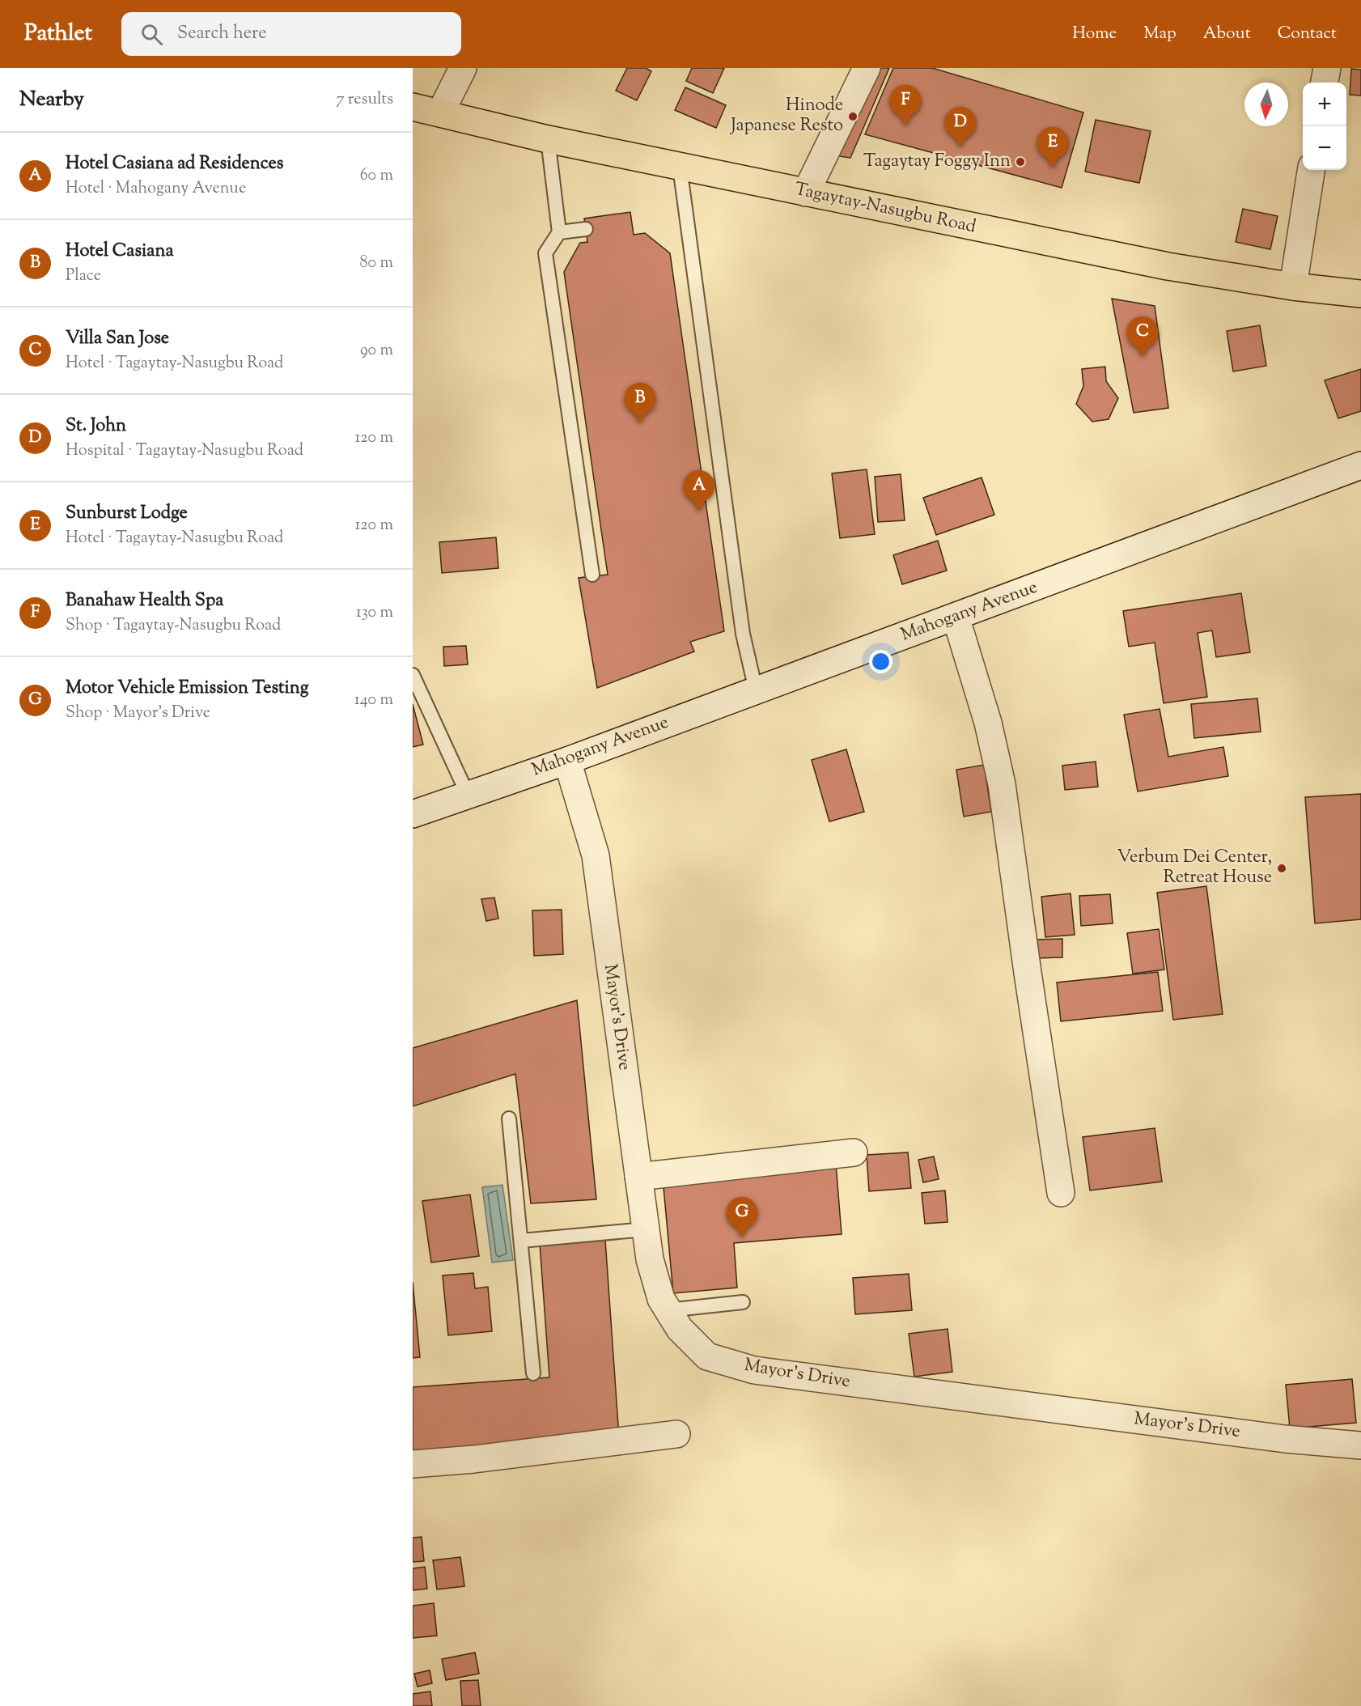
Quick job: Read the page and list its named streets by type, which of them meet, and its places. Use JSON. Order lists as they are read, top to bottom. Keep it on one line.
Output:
{"streets":{"main road":["Tagaytay-Nasugbu Road"],"street":["Mahogany Avenue","Mayor's Drive"]},"crossings":[["Mahogany Avenue","Mayor's Drive"]],"places":["Hinode Japanese Resto","Tagaytay Foggy Inn","Verbum Dei Center, Retreat House"],"north":"bottom","page":{"header":"Pathlet","search":"Search here","nav":["Home","Map","About","Contact"],"heading":["Nearby","7 results"],"map_buttons":["+","−"],"pins":["F","D","E","C","B","A","G"],"list":[{"mark":"A","name":"Hotel Casiana ad Residences","note":"Hotel · Mahogany Avenue","value":"60 m"},{"mark":"B","name":"Hotel Casiana","note":"Place","value":"80 m"},{"mark":"C","name":"Villa San Jose","note":"Hotel · Tagaytay-Nasugbu Road","value":"90 m"},{"mark":"D","name":"St. John","note":"Hospital · Tagaytay-Nasugbu Road","value":"120 m"},{"mark":"E","name":"Sunburst Lodge","note":"Hotel · Tagaytay-Nasugbu Road","value":"120 m"},{"mark":"F","name":"Banahaw Health Spa","note":"Shop · Tagaytay-Nasugbu Road","value":"130 m"},{"mark":"G","name":"Motor Vehicle Emission Testing","note":"Shop · Mayor's Drive","value":"140 m"}]}}
